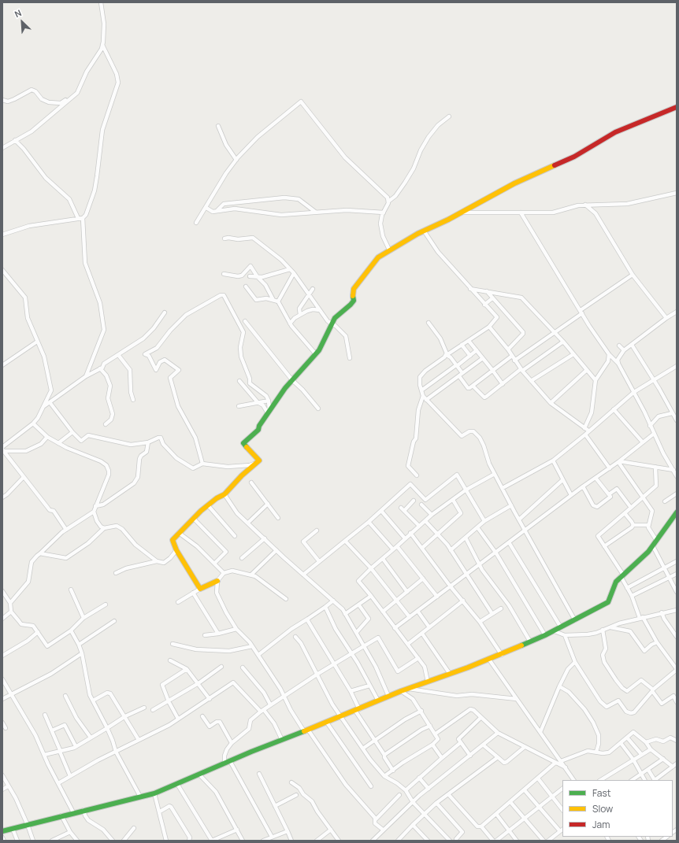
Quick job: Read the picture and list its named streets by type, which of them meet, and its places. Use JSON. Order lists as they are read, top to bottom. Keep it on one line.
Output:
{"legend":["Fast","Slow","Jam"],"north":"top left"}
